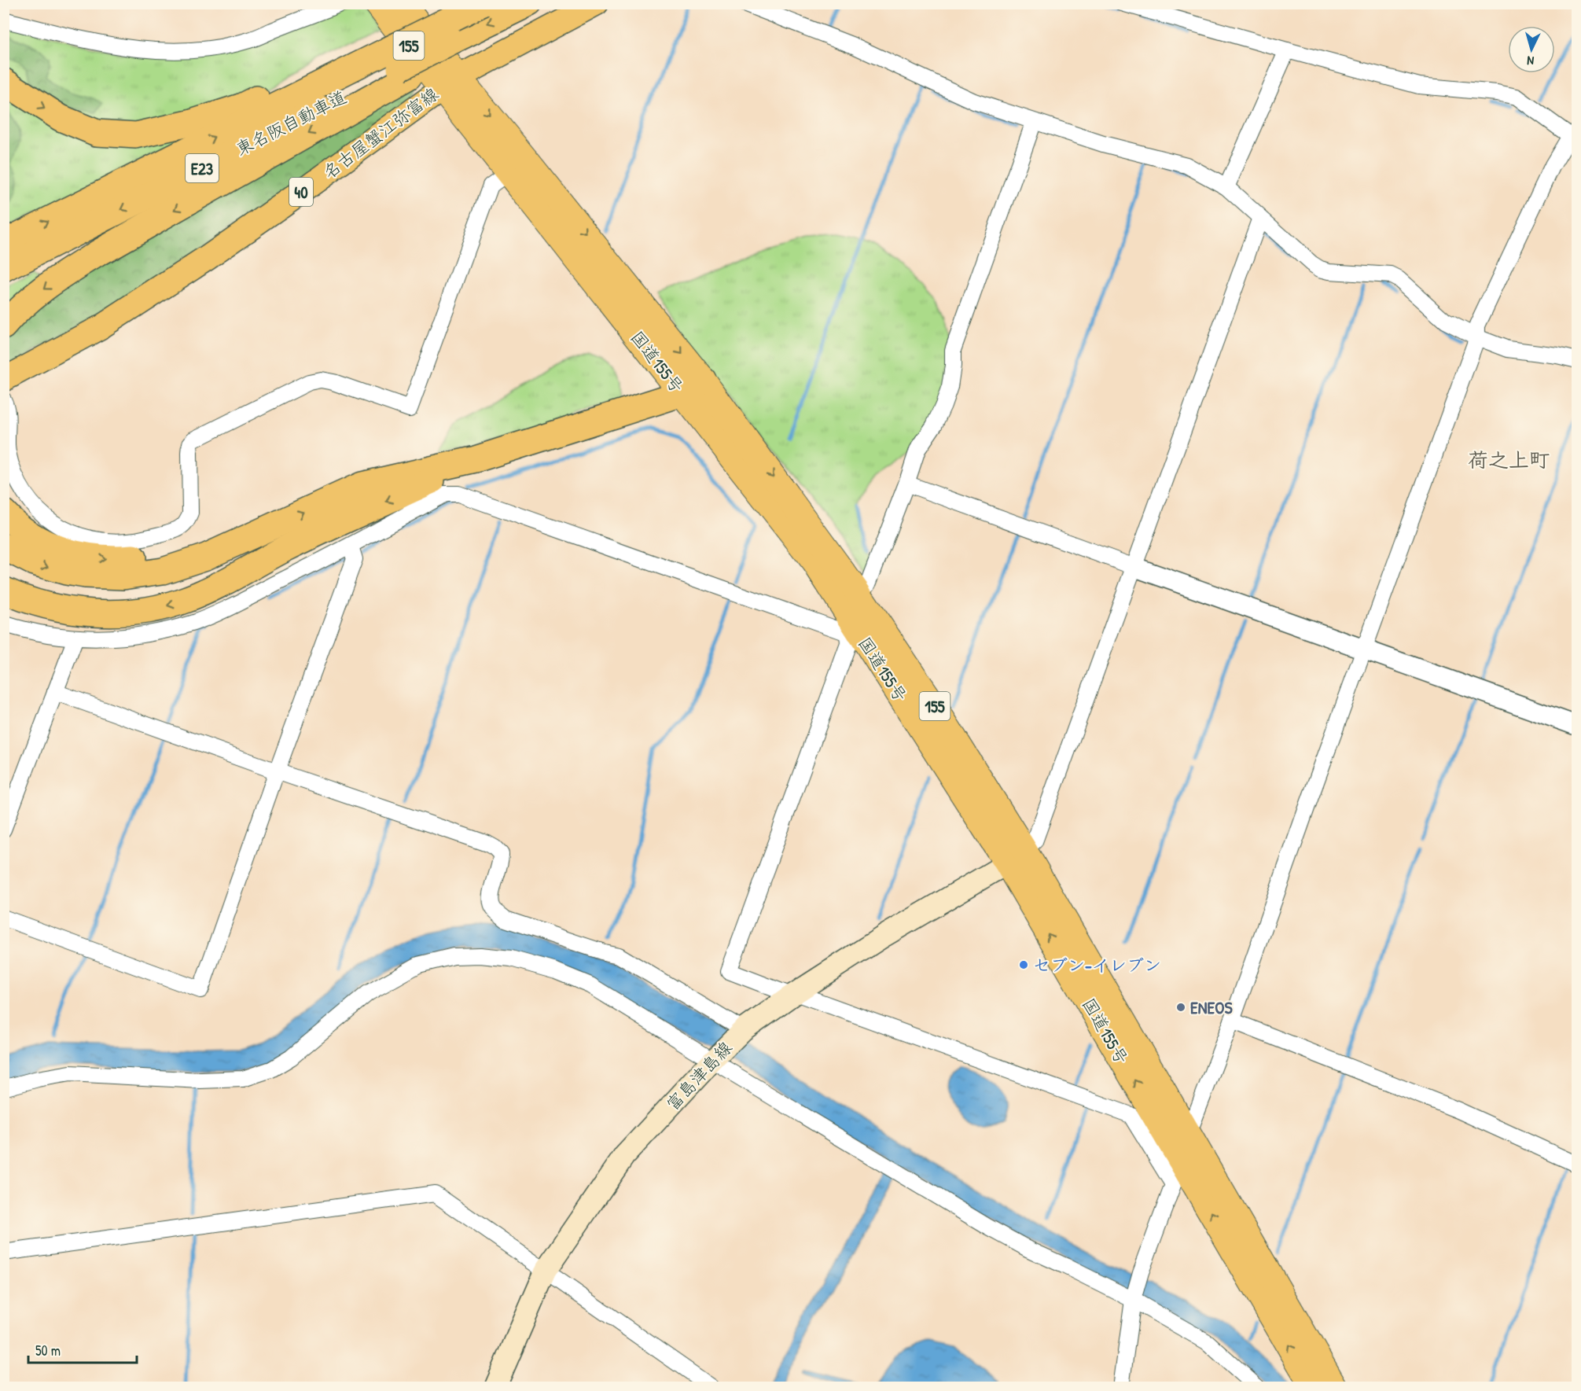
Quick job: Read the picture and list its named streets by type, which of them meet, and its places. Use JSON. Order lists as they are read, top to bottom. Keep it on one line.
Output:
{"streets":{"highway":["155","東名阪自動車道","E23","国道155号"],"main road":["名古屋蟹江弥富線","40","富島津島線"]},"crossings":[["名古屋蟹江弥富線","国道155号"],["国道155号","富島津島線"]],"districts":["荷之上町"],"places":["セブン-イレブン","ENEOS"],"scale_bar":"50 m","north":"bottom"}
